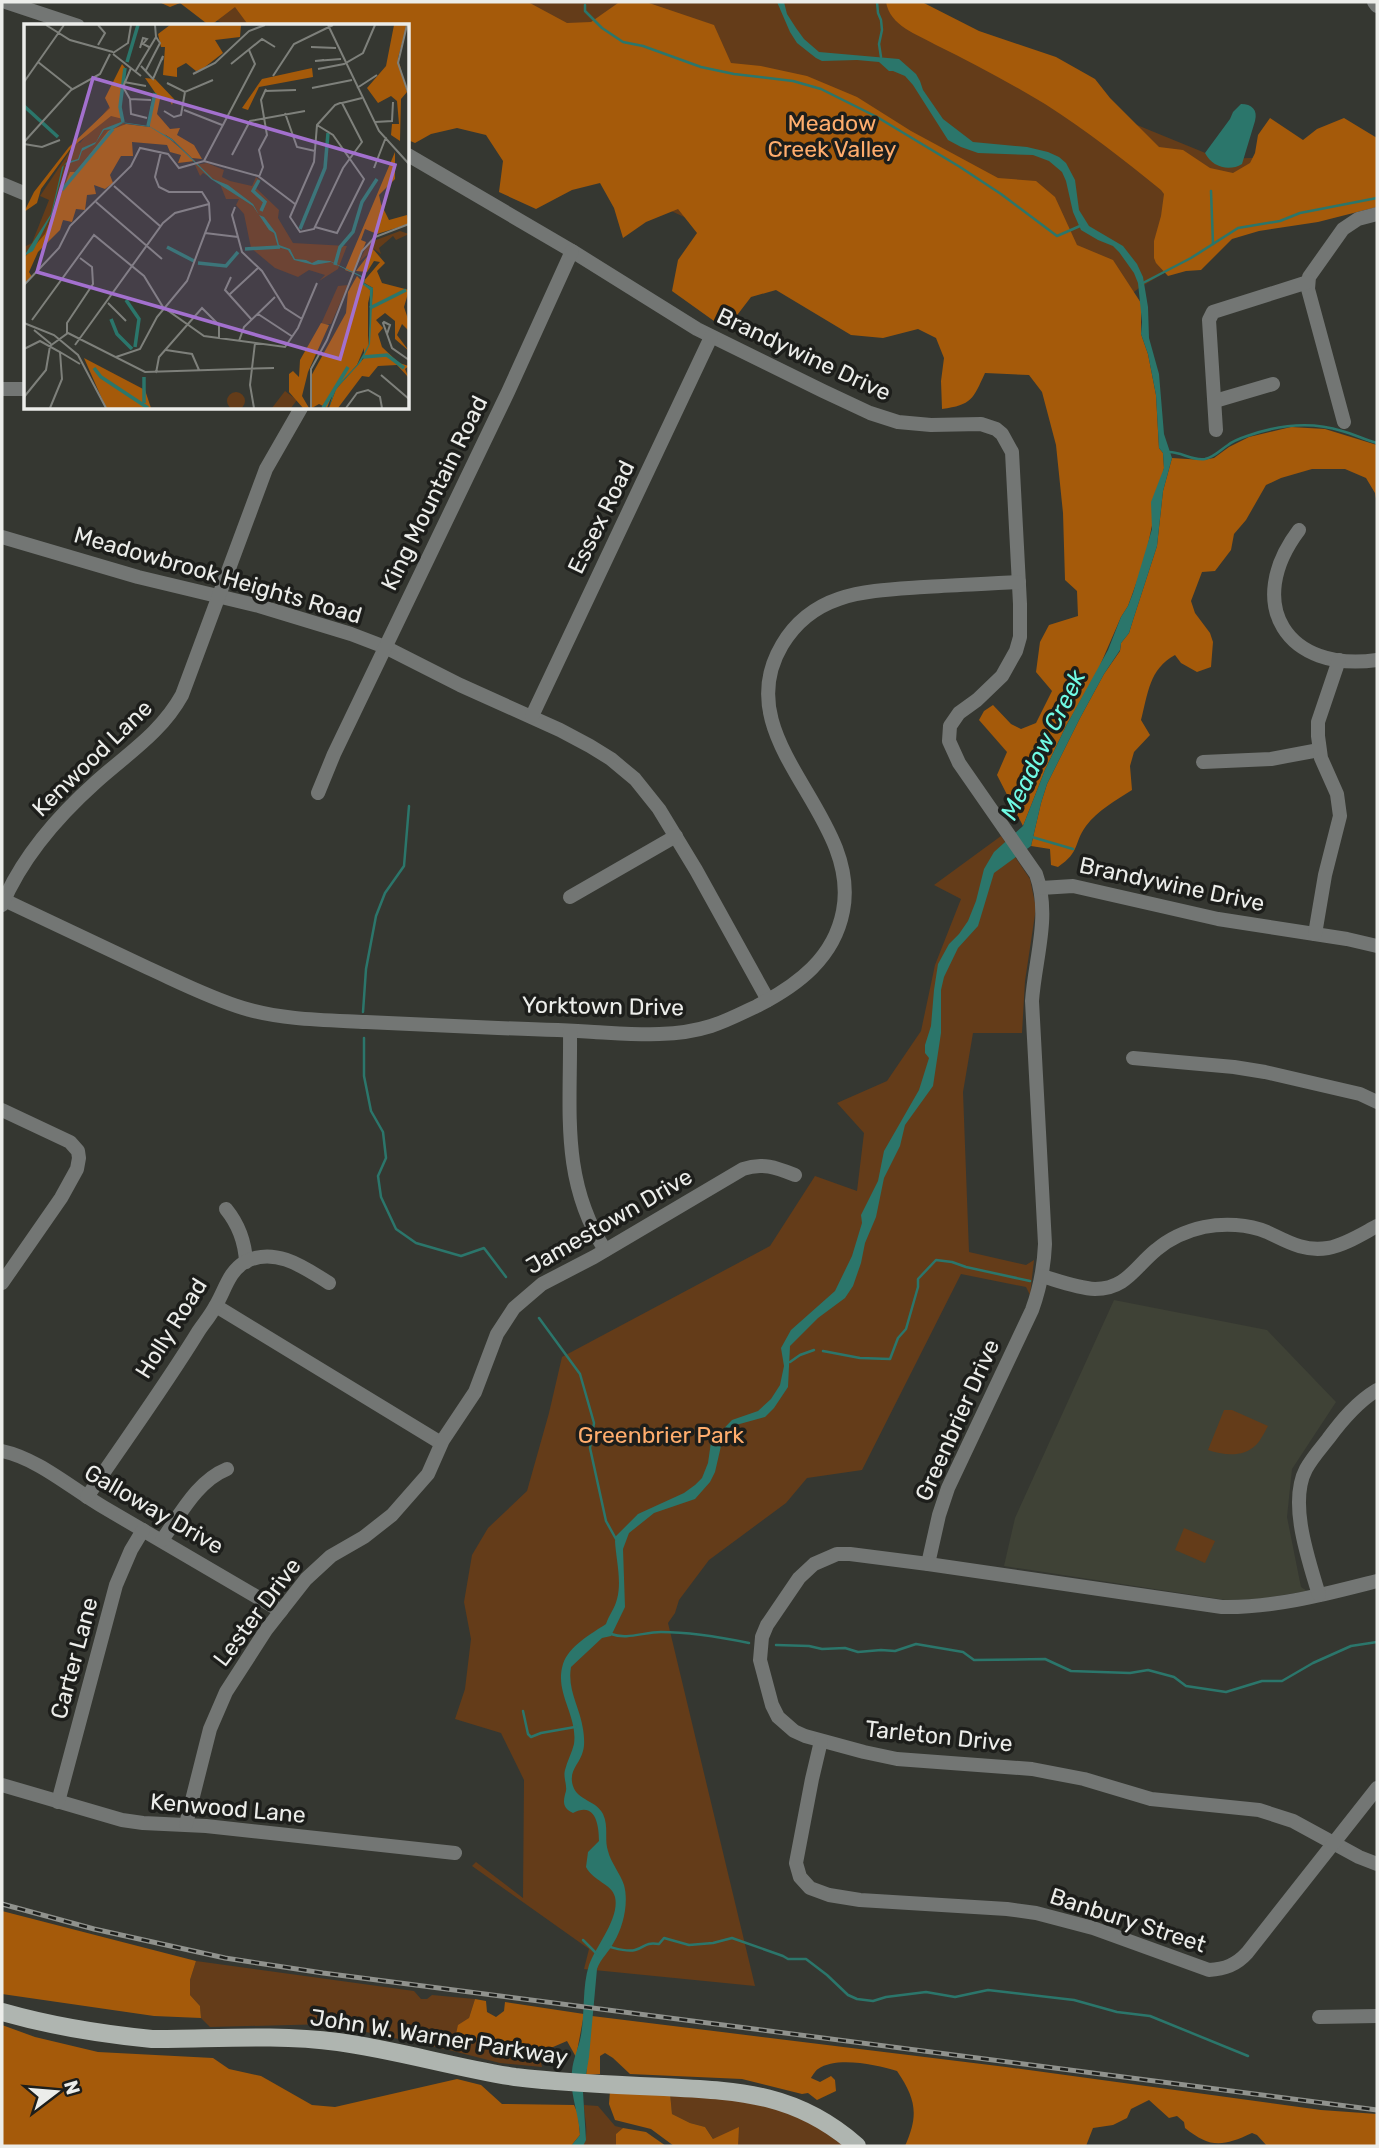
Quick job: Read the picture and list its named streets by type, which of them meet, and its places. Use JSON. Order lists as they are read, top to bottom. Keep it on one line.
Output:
{"streets":{"main road":["John W. Warner Parkway"],"street":["Brandywine Drive","King Mountain Road","Essex Road","Meadowbrook Heights Road","Kenwood Lane","Yorktown Drive","Jamestown Drive","Holly Road","Greenbrier Drive","Galloway Drive","Lester Drive","Carter Lane","Tarleton Drive","Banbury Street"]},"crossings":[["Brandywine Drive","King Mountain Road"],["Brandywine Drive","Essex Road"],["Brandywine Drive","Yorktown Drive"],["Brandywine Drive","Greenbrier Drive"],["King Mountain Road","Meadowbrook Heights Road"],["Essex Road","Meadowbrook Heights Road"],["Meadowbrook Heights Road","Kenwood Lane"],["Meadowbrook Heights Road","Yorktown Drive"],["Kenwood Lane","Yorktown Drive"],["Kenwood Lane","Lester Drive"],["Kenwood Lane","Carter Lane"],["Jamestown Drive","Lester Drive"],["Holly Road","Galloway Drive"],["Greenbrier Drive","Tarleton Drive"],["Galloway Drive","Lester Drive"],["Galloway Drive","Carter Lane"],["Tarleton Drive","Banbury Street"]],"water":["Meadow Creek"],"parks":["Meadow Creek Valley","Greenbrier Park"],"north":"right"}
